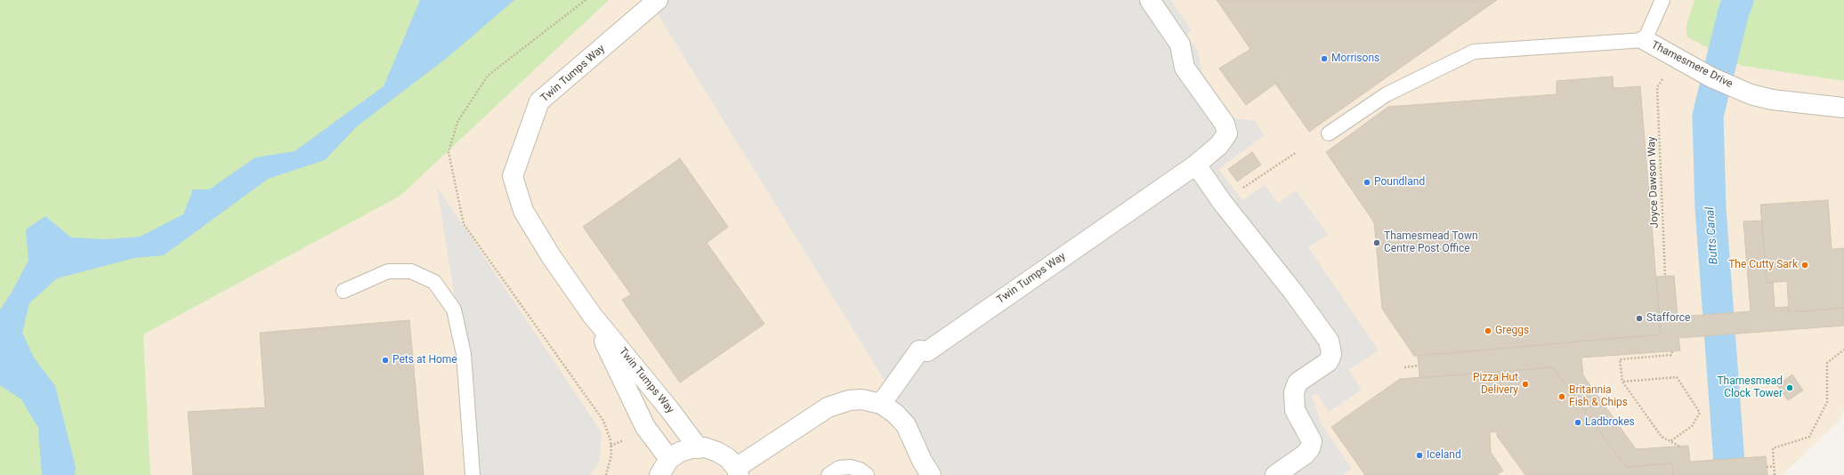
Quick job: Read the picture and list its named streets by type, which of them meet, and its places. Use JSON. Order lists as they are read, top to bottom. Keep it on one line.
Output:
{"streets":{"street":["Thamesmere Drive","Twin Tumps Way"],"path":["Joyce Dawson Way"]},"water":["Butts Canal"],"places":["Morrisons","Poundland","Thamesmead Town Centre Post Office","The Cutty Sark","Stafforce","Greggs","Pets at Home","Pizza Hut Delivery","Thamesmead Clock Tower","Britannia Fish & Chips","Ladbrokes","Iceland"]}
